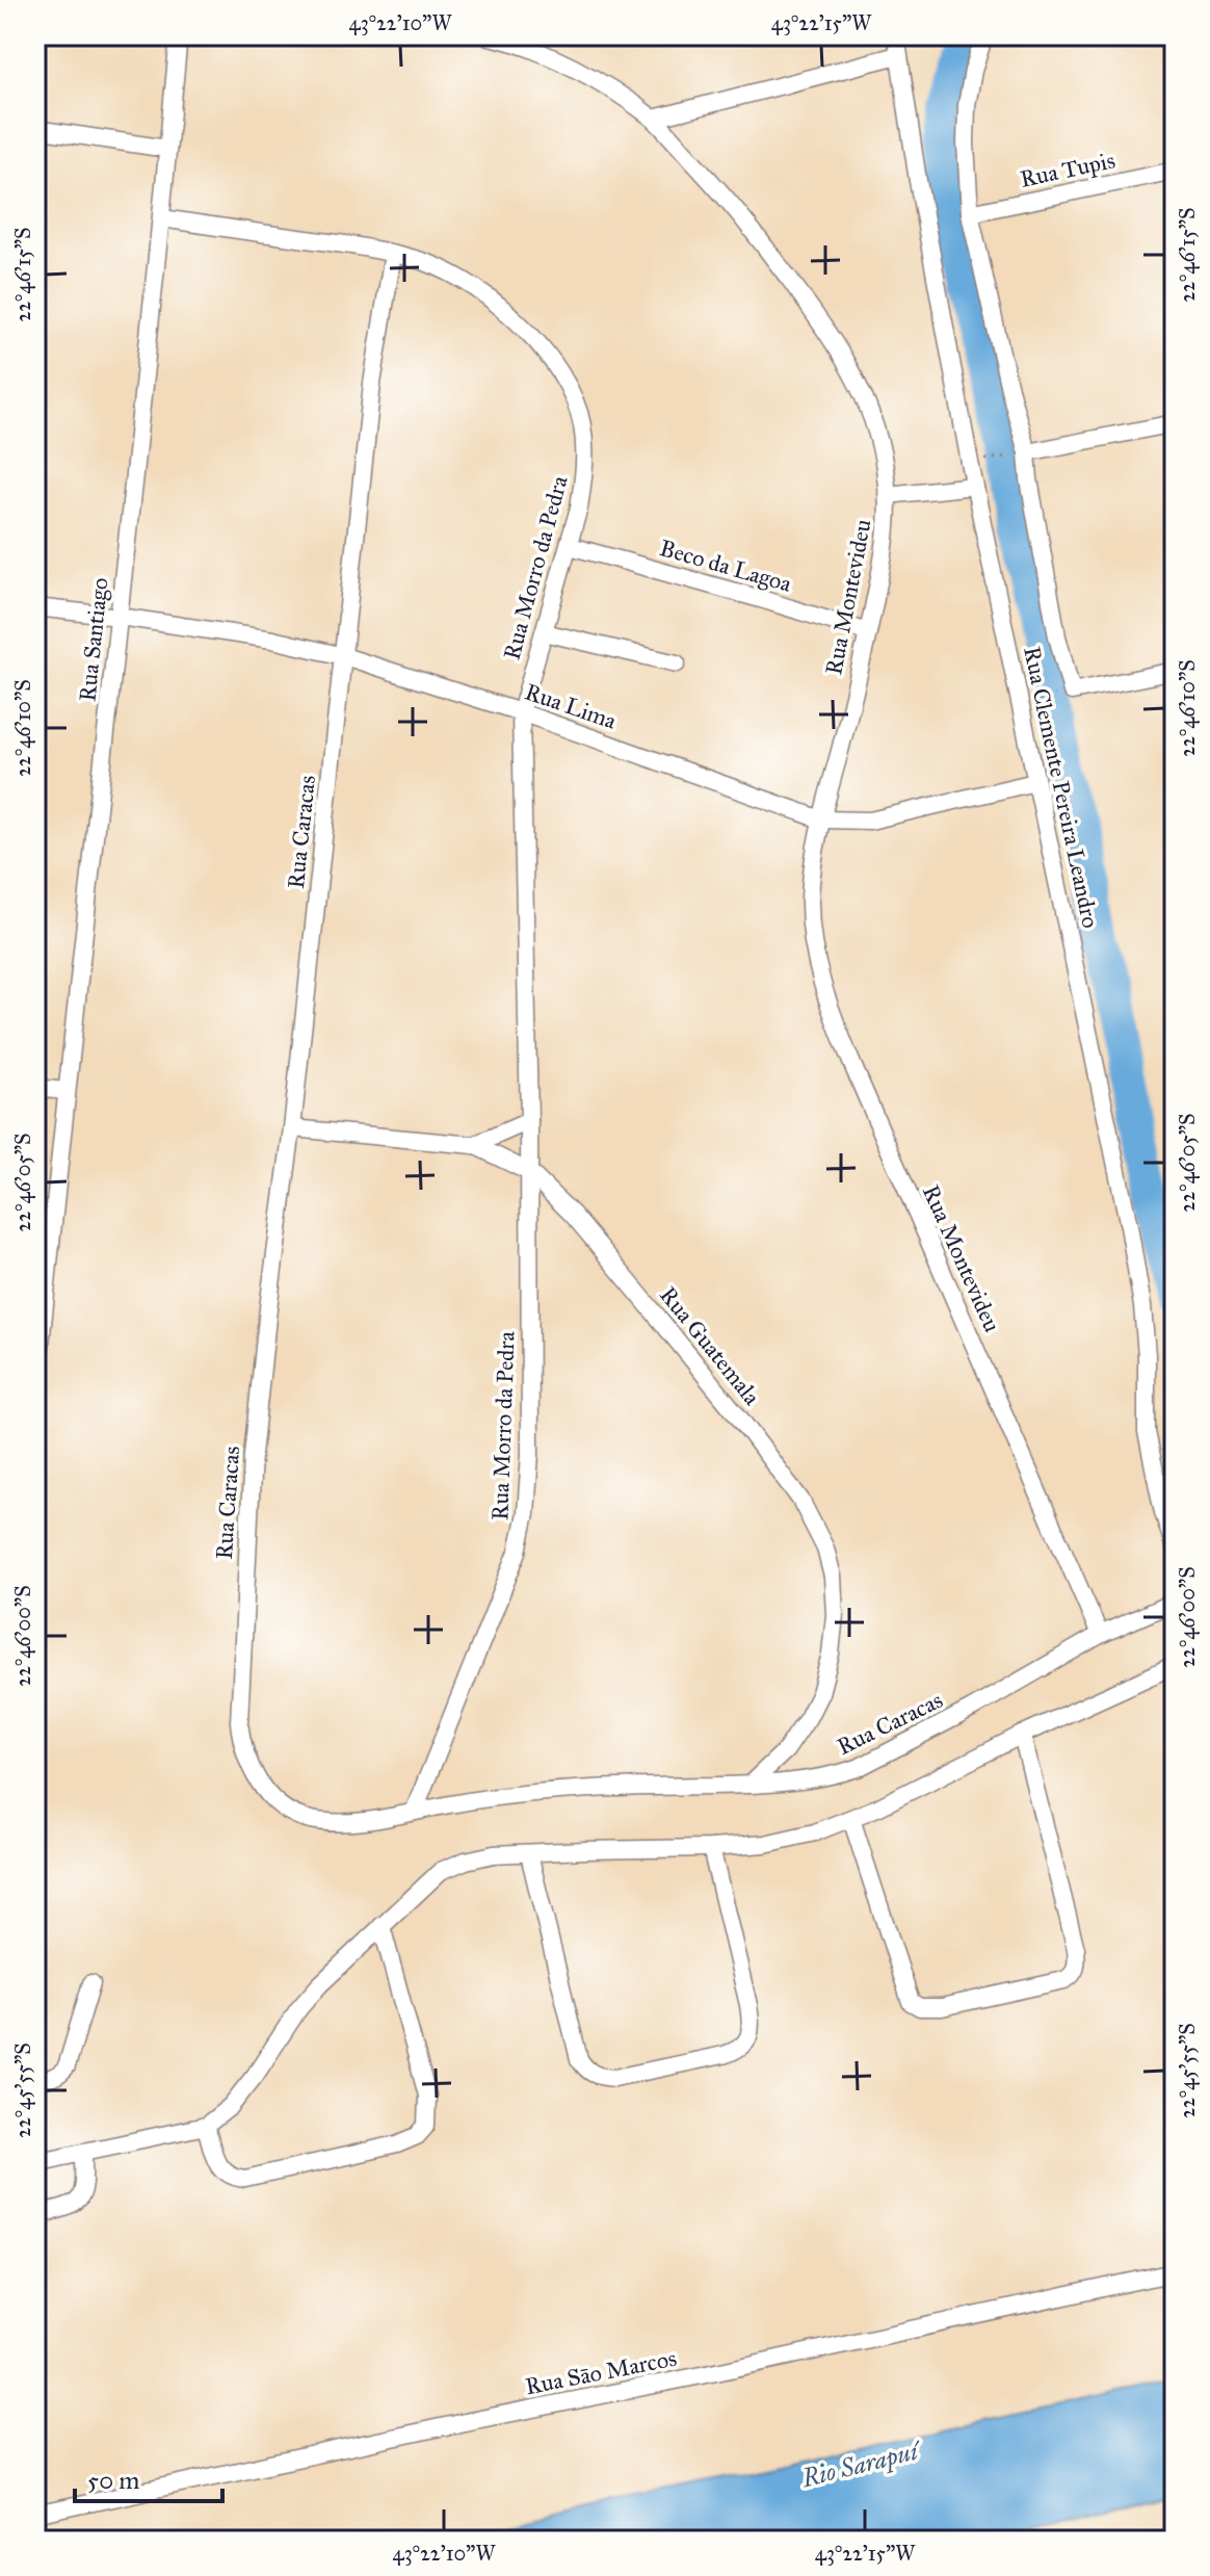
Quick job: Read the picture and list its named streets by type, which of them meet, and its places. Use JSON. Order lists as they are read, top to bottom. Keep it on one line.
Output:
{"streets":{"street":["Rua Tupis","Beco da Lagoa","Rua Morro da Pedra","Rua Montevideu","Rua Santiago","Rua Lima","Rua Clemente Pereira Leandro","Rua Caracas","Rua Guatemala","Rua Sāo Marcos"]},"crossings":[["Beco da Lagoa","Rua Morro da Pedra"],["Beco da Lagoa","Rua Montevideu"],["Rua Morro da Pedra","Rua Santiago"],["Rua Morro da Pedra","Rua Lima"],["Rua Morro da Pedra","Rua Caracas"],["Rua Morro da Pedra","Rua Guatemala"],["Rua Montevideu","Rua Lima"],["Rua Montevideu","Rua Caracas"],["Rua Santiago","Rua Lima"],["Rua Lima","Rua Clemente Pereira Leandro"],["Rua Lima","Rua Caracas"],["Rua Caracas","Rua Guatemala"]],"water":["Rio Sarapuí"],"scale_bar":"50 m","coordinates":["43°22'10\"W","43°22'15\"W","22°46'15\"S","22°46'10\"S","22°46'05\"S","22°46'00\"S","22°45'55\"S"]}
